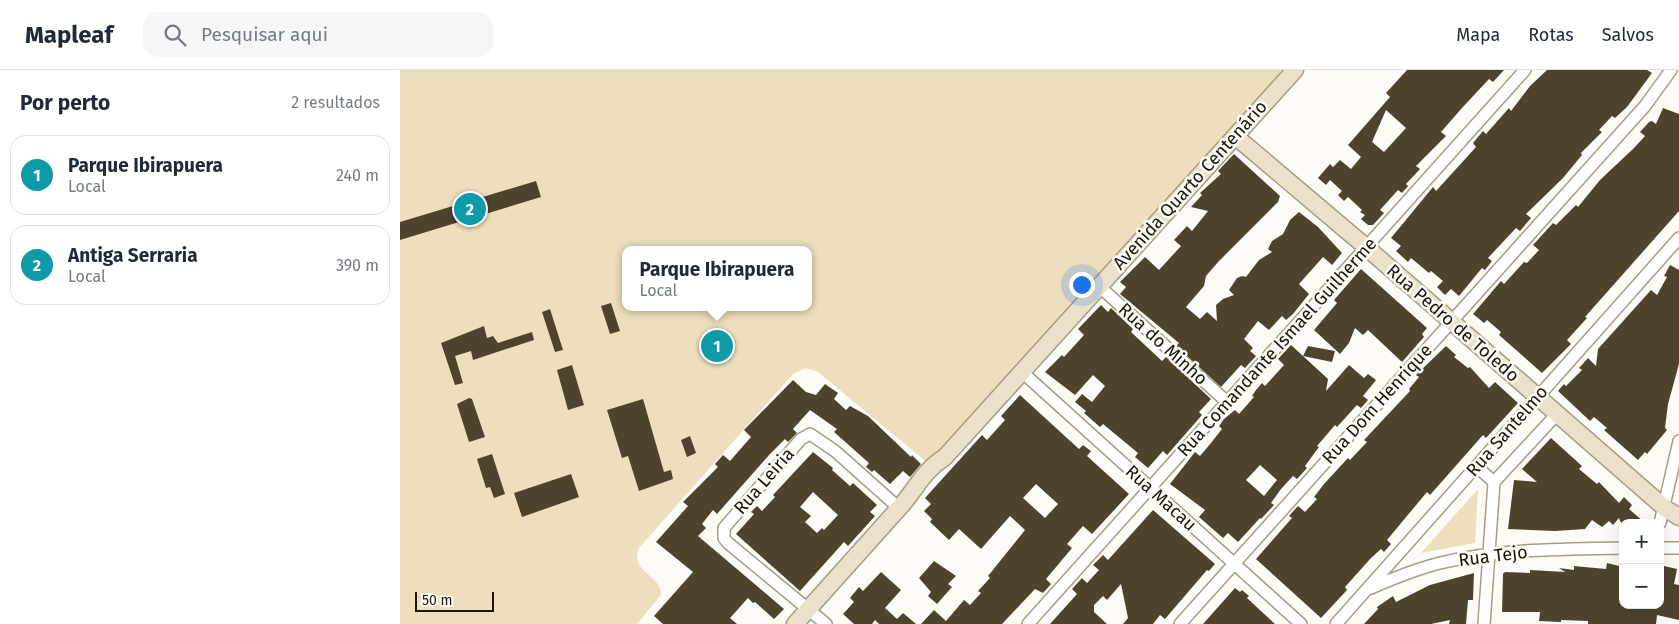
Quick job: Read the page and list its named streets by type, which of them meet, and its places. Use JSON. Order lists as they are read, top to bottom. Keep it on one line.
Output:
{"streets":{"street":["Avenida Quarto Centenário","Rua Pedro de Toledo","Rua do Minho","Rua Comandante Ismael Guilherme","Rua Dom Henrique","Rua Santelmo","Rua Leiria","Rua Macau","Rua Tejo"]},"crossings":[["Avenida Quarto Centenário","Rua Pedro de Toledo"],["Avenida Quarto Centenário","Rua do Minho"],["Avenida Quarto Centenário","Rua Leiria"],["Avenida Quarto Centenário","Rua Macau"],["Rua Pedro de Toledo","Rua Comandante Ismael Guilherme"],["Rua Pedro de Toledo","Rua Dom Henrique"],["Rua Pedro de Toledo","Rua Santelmo"],["Rua do Minho","Rua Comandante Ismael Guilherme"],["Rua Comandante Ismael Guilherme","Rua Macau"],["Rua Dom Henrique","Rua Macau"],["Rua Santelmo","Rua Tejo"]],"scale_bar":"50 m","page":{"header":"Mapleaf","search":"Pesquisar aqui","nav":["Mapa","Rotas","Salvos"],"heading":["Por perto","2 resultados"],"list":[{"mark":"1","name":"Parque Ibirapuera","note":"Local","value":"240 m"},{"mark":"2","name":"Antiga Serraria","note":"Local","value":"390 m"}],"pins":["2","1"],"popup":["Parque Ibirapuera","Local"],"map_buttons":["+","−"],"scale":"50 m"}}
